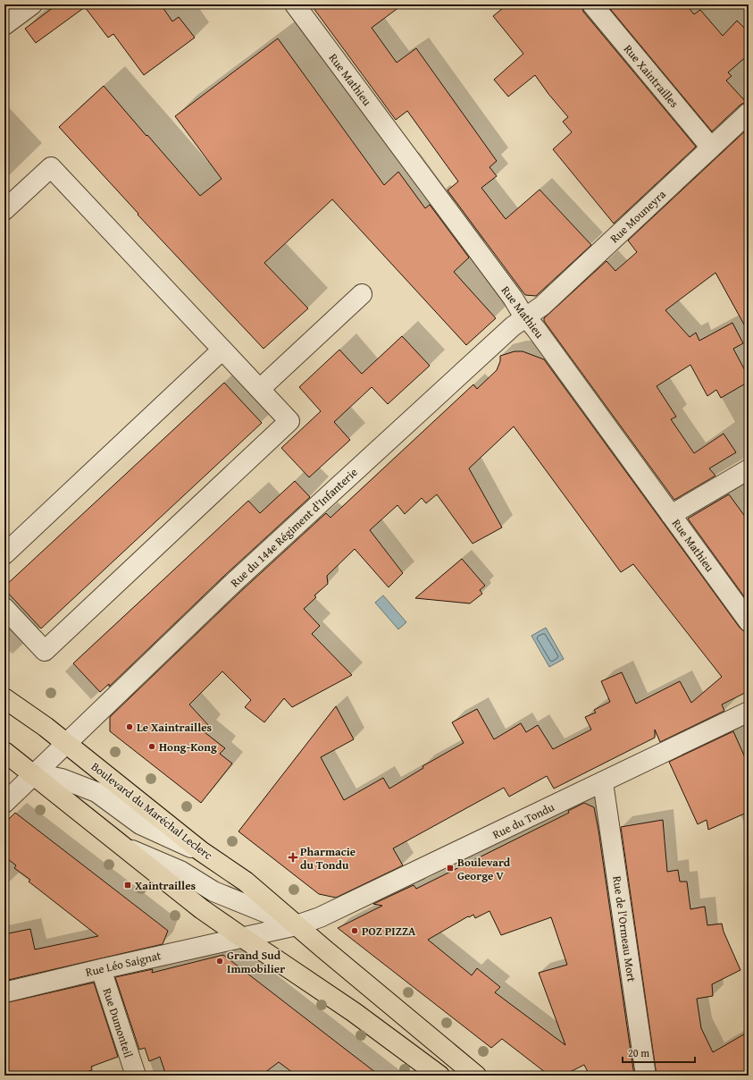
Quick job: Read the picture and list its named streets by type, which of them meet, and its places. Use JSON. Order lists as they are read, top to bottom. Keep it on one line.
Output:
{"streets":{"main road":["Boulevard du Maréchal Leclerc"],"street":["Rue Xaintrailles","Rue Mathieu","Rue Mouneyra","Rue du 144e Régiment d'Infanterie","Rue du Tondu","Rue de l'Ormeau Mort","Rue Léo Saignat","Rue Dumonteil"]},"crossings":[["Rue Xaintrailles","Rue Mouneyra"],["Rue Mathieu","Rue Mouneyra"],["Rue Mathieu","Rue du 144e Régiment d'Infanterie"],["Rue Mouneyra","Rue du 144e Régiment d'Infanterie"],["Rue du 144e Régiment d'Infanterie","Boulevard du Maréchal Leclerc"],["Boulevard du Maréchal Leclerc","Rue du Tondu"],["Rue du Tondu","Rue de l'Ormeau Mort"],["Rue du Tondu","Rue Léo Saignat"],["Rue Léo Saignat","Rue Dumonteil"]],"places":{"other":["Le Xaintrailles","Hong-Kong","POZ PIZZA","Grand Sud Immobilier"],"health":["Pharmacie du Tondu"],"transit":["Boulevard George V","Xaintrailles"]},"scale_bar":"20 m"}
